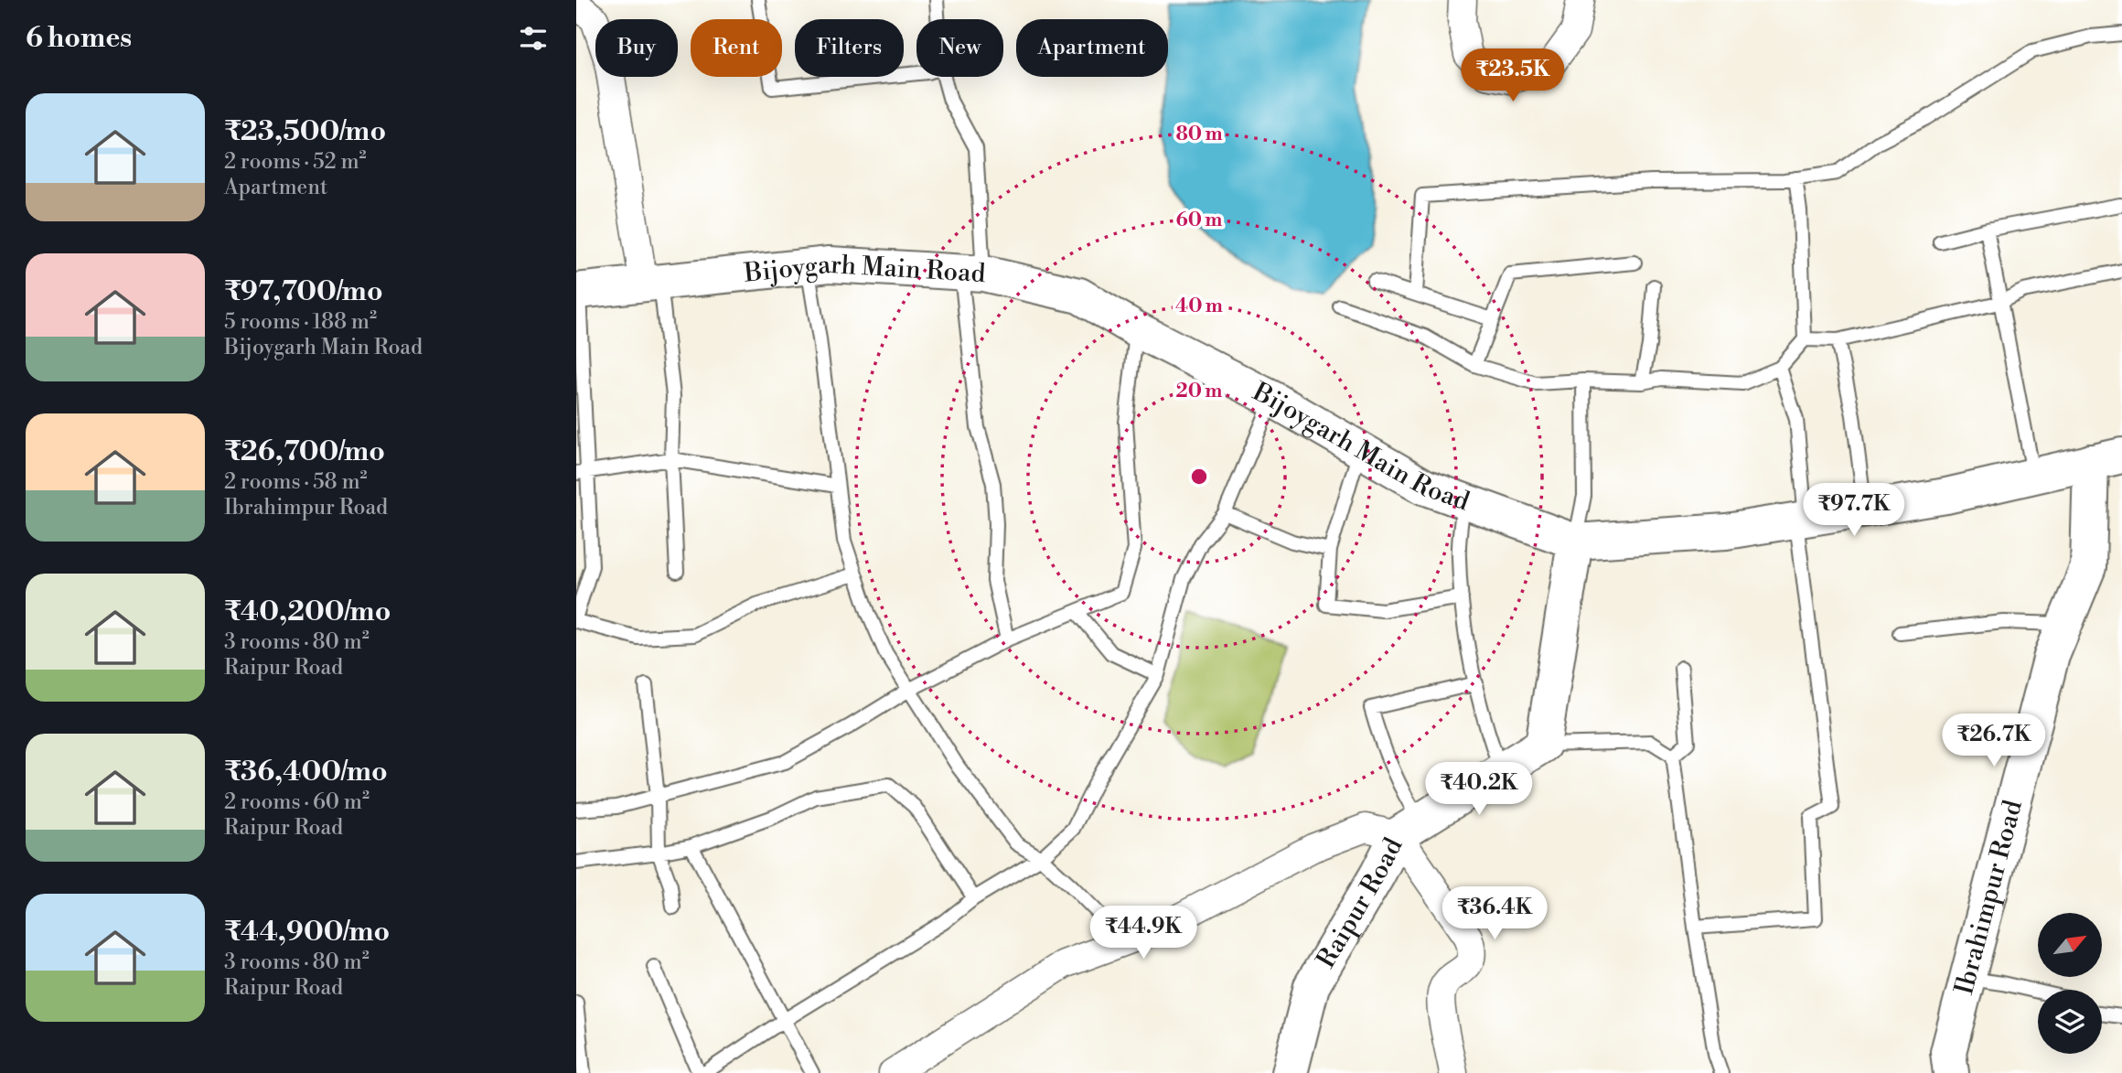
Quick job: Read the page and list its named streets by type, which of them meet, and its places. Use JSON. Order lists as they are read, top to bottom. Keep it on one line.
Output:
{"streets":{"street":["Bijoygarh Main Road","Ibrahimpur Road","Raipur Road"]},"crossings":[["Bijoygarh Main Road","Ibrahimpur Road"]],"north":"top right","page":{"heading":"6 homes","chip":["Buy","Rent","Filters","New","Apartment"],"price":["₹23.5K","₹97.7K","₹26.7K","₹40.2K","₹36.4K","₹44.9K"],"list":[{"name":"₹23,500/mo","note":"2 rooms · 52 m² · Apartment"},{"name":"₹97,700/mo","note":"5 rooms · 188 m² · Bijoygarh Main Road"},{"name":"₹26,700/mo","note":"2 rooms · 58 m² · Ibrahimpur Road"},{"name":"₹40,200/mo","note":"3 rooms · 80 m² · Raipur Road"},{"name":"₹36,400/mo","note":"2 rooms · 60 m² · Raipur Road"},{"name":"₹44,900/mo","note":"3 rooms · 80 m² · Raipur Road"}]},"rings":["80 m","60 m","40 m","20 m"]}
